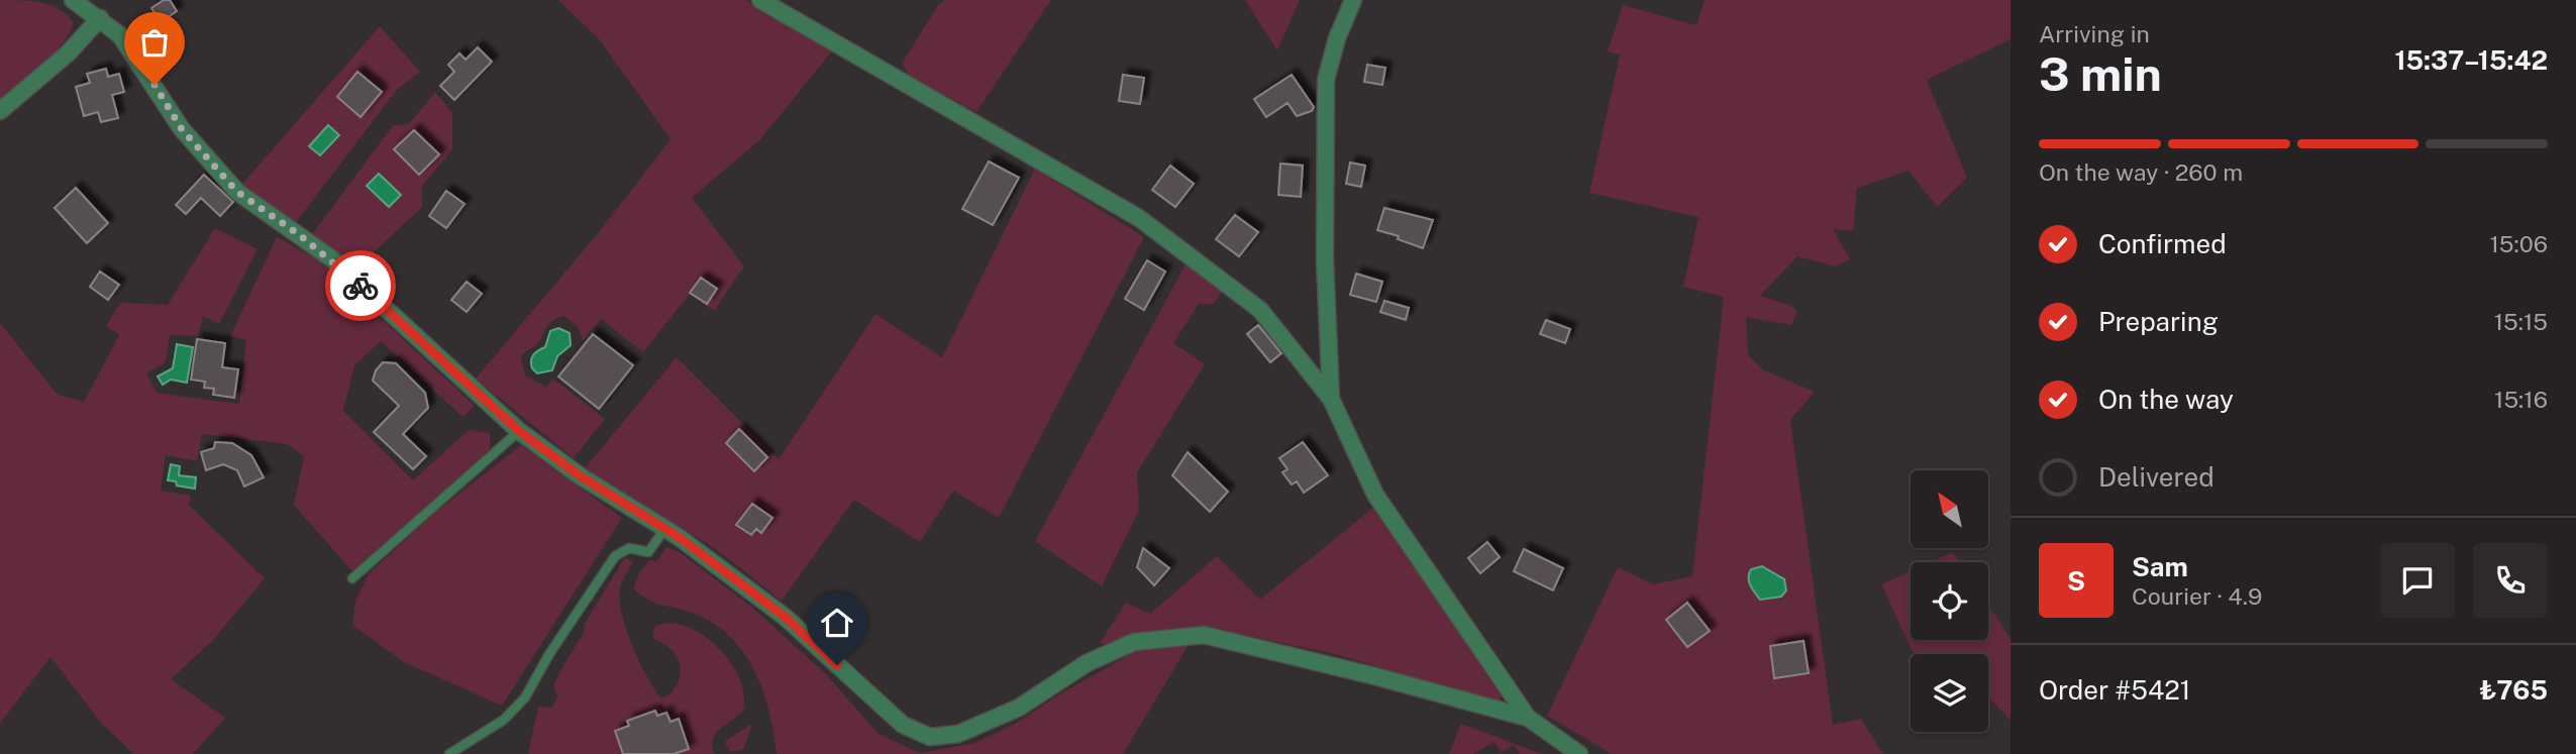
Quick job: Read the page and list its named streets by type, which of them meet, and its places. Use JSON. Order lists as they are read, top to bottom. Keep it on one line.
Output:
{"north":"top left","page":{"heading":["3 min","Arriving in","15:37–15:42"],"panel":["Sam","Courier · 4.9","Order #5421","₺765"],"bar":"On the way · 260 m","list":[["Confirmed","15:06"],["Preparing","15:15"],["On the way","15:16"],"Delivered"],"round":"S"}}
